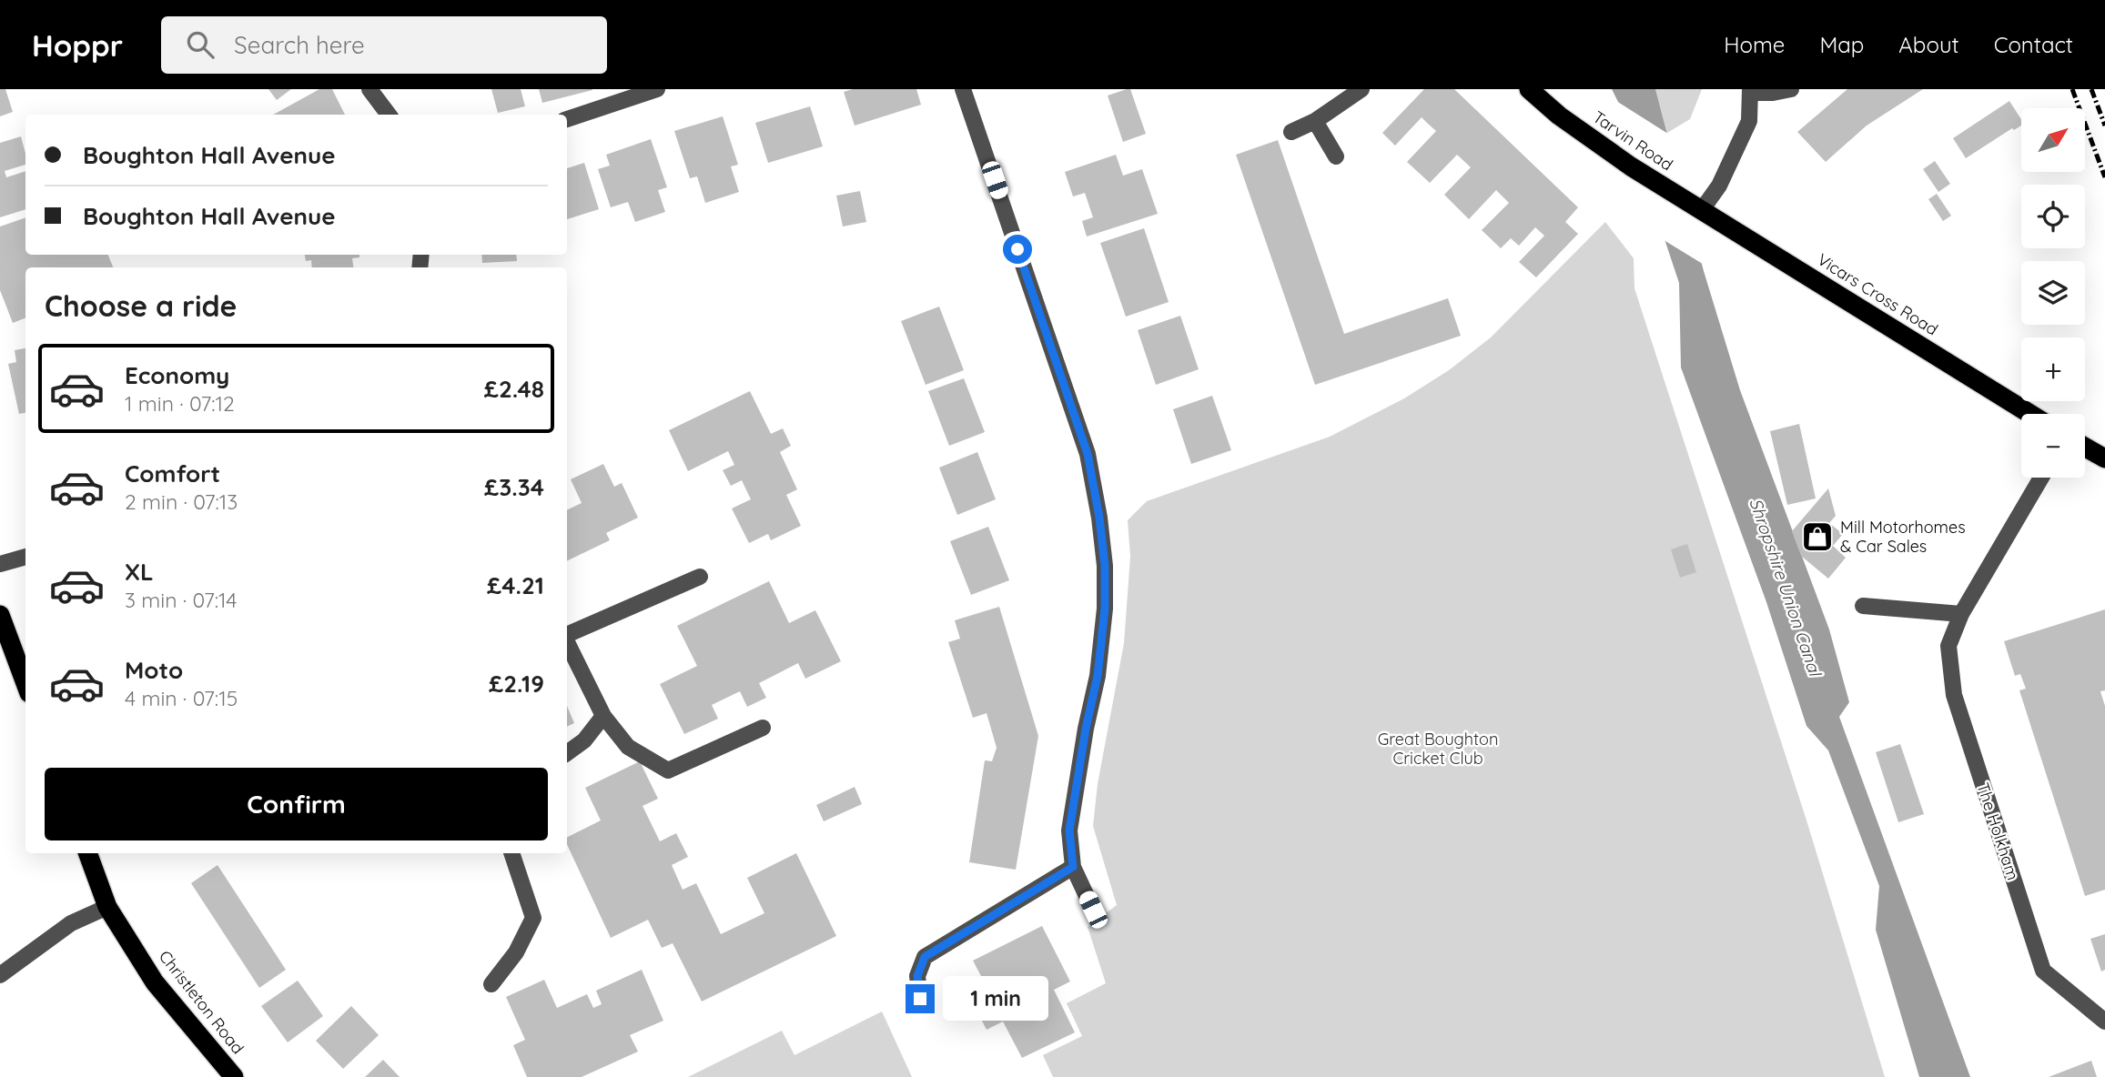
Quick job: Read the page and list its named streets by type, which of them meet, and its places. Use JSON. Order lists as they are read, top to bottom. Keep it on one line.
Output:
{"streets":{"highway":["Tarvin Road","Vicars Cross Road","Christleton Road"],"street":["The Holkham"]},"crossings":[["Tarvin Road","Vicars Cross Road"]],"water":["Shropshire Union Canal"],"parks":["Great Boughton Cricket Club"],"places":{"shop":["Mill Motorhomes & Car Sales"]},"north":"top right","page":{"header":"Hoppr","search":"Search here","nav":["Home","Map","About","Contact"],"map_buttons":["+","−"],"banner":["Boughton Hall Avenue","Boughton Hall Avenue"],"heading":"Choose a ride","list":[{"name":"Economy","note":"1 min · 07:12","value":"£2.48"},{"name":"Comfort","note":"2 min · 07:13","value":"£3.34"},{"name":"XL","note":"3 min · 07:14","value":"£4.21"},{"name":"Moto","note":"4 min · 07:15","value":"£2.19"}],"buttons":"Confirm","bubble":"1 min"}}
